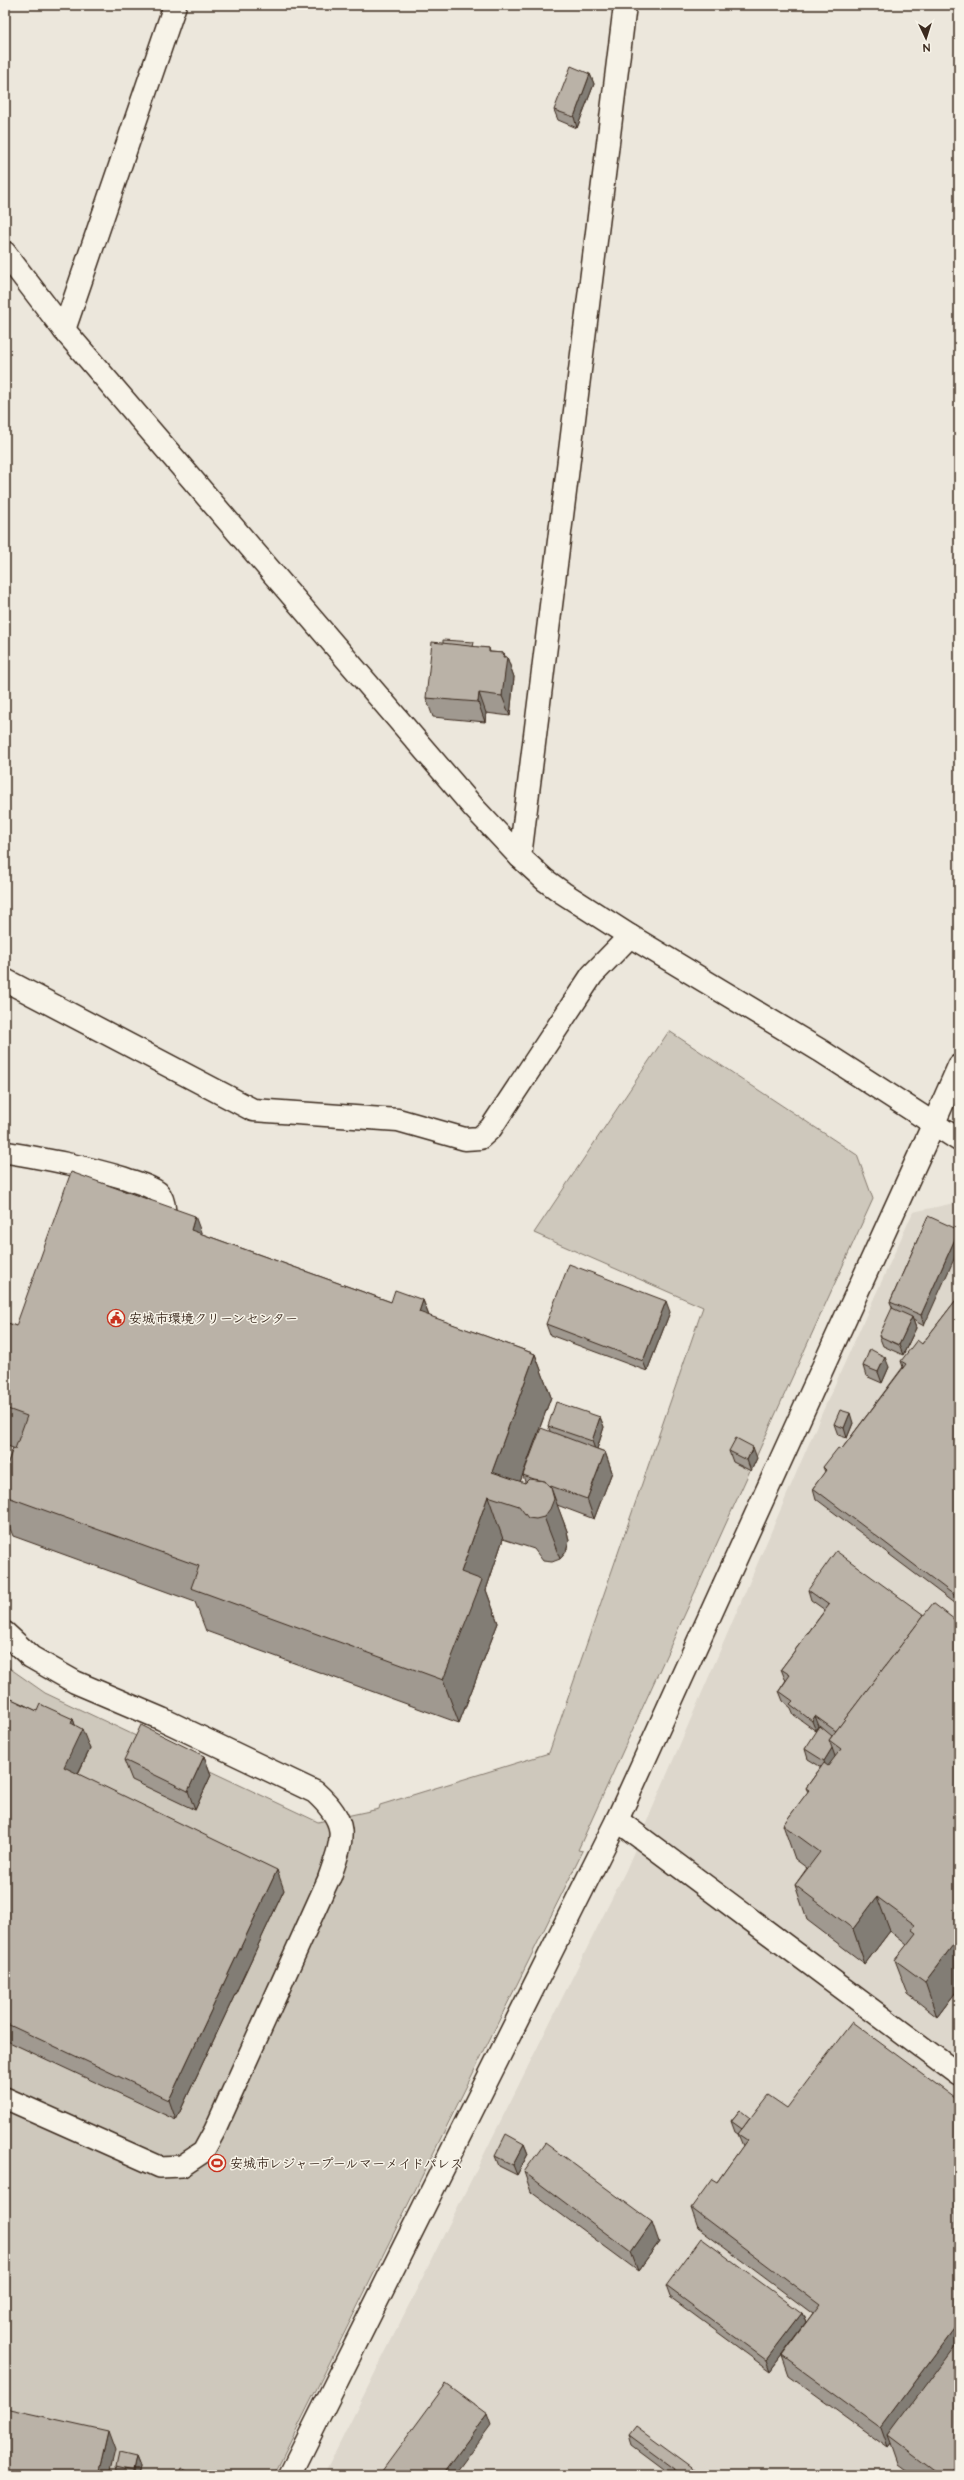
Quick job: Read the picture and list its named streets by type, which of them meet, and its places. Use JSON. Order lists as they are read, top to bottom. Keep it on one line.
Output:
{"places":{"public building":["安城市環境クリーンセンター"],"sports":["安城市レジャープールマーメイドパレス"]},"north":"bottom"}
